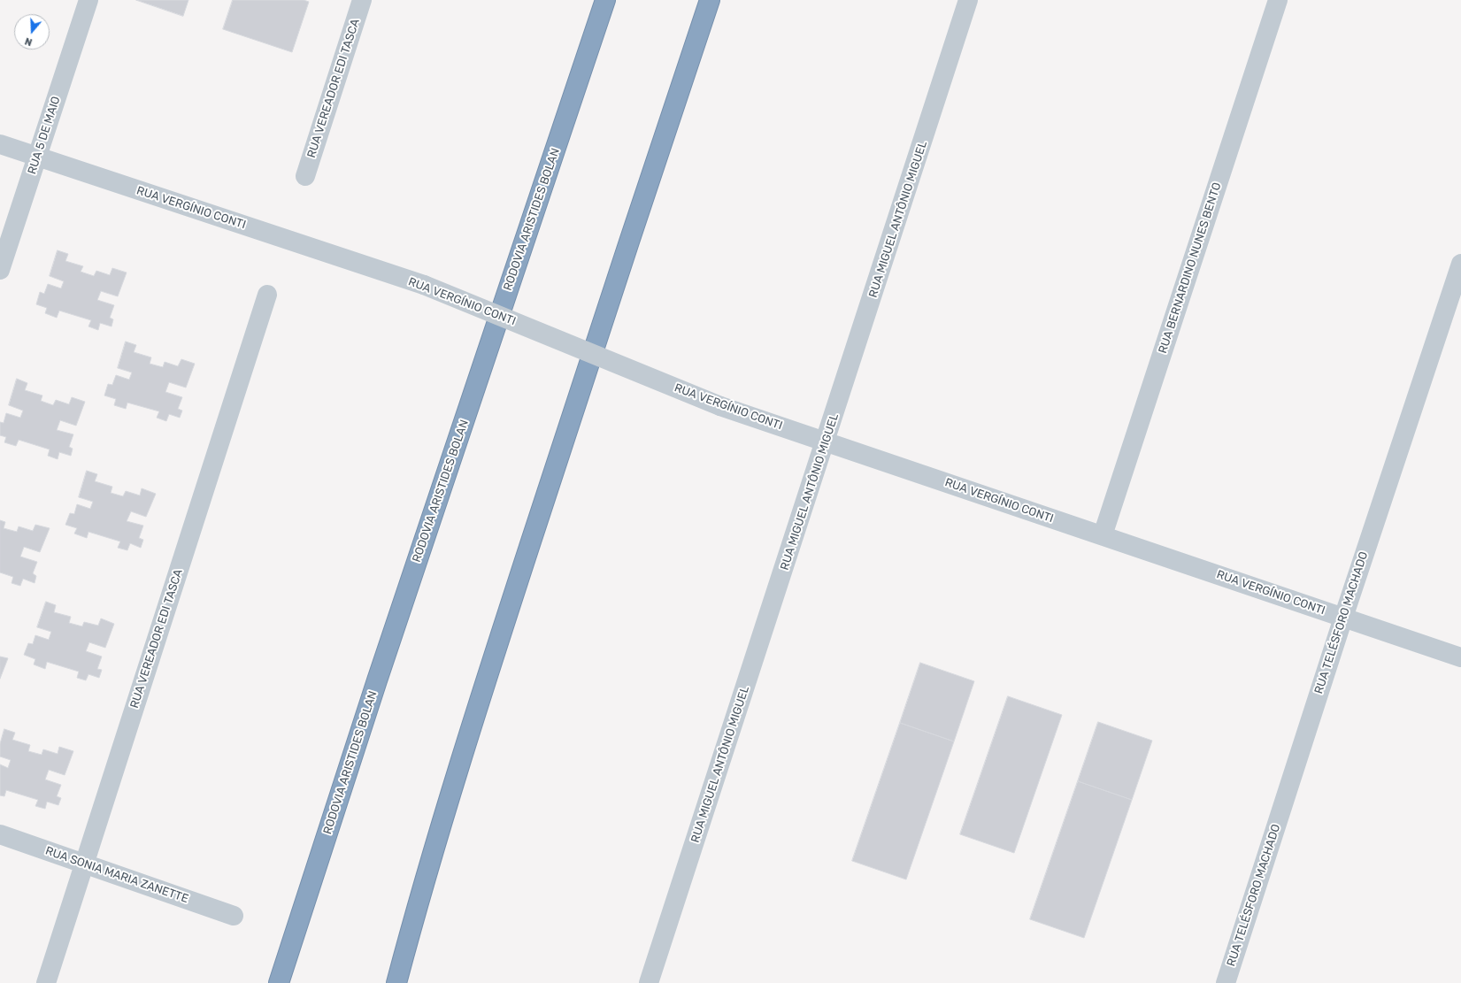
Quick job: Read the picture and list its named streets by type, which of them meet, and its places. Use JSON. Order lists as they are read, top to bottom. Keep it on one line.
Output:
{"streets":{"highway":["RODOVIA ARISTIDES BOLAN"],"street":["RUA VEREADOR EDI TASCA","RUA 5 DE MAIO","RUA VERGÍNIO CONTI","RUA MIGUEL ANTÔNIO MIGUEL","RUA BERNARDINO NUNES BENTO","RUA TELÉSFORO MACHADO","RUA SONIA MARIA ZANETTE"]},"crossings":[["RUA VEREADOR EDI TASCA","RUA SONIA MARIA ZANETTE"],["RUA 5 DE MAIO","RUA VERGÍNIO CONTI"],["RUA VERGÍNIO CONTI","RUA MIGUEL ANTÔNIO MIGUEL"],["RUA VERGÍNIO CONTI","RUA BERNARDINO NUNES BENTO"],["RUA VERGÍNIO CONTI","RUA TELÉSFORO MACHADO"]],"north":"bottom"}
